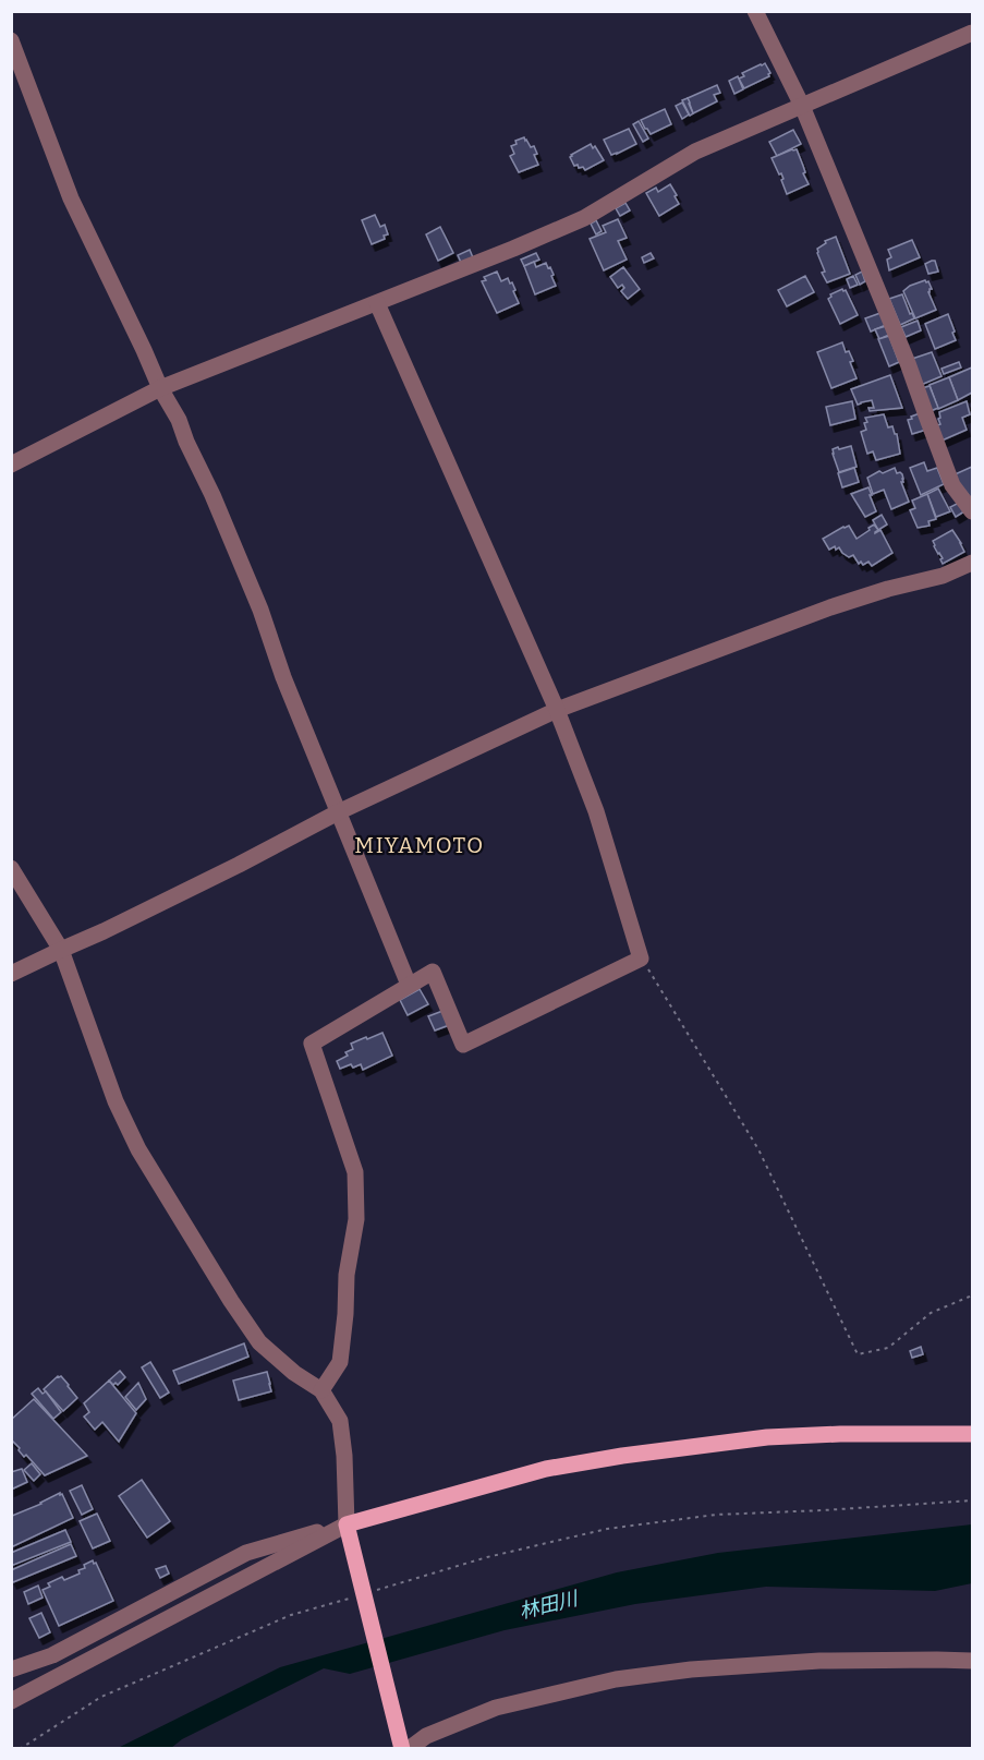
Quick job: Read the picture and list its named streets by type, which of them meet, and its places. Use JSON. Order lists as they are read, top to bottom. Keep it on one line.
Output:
{"districts":["MIYAMOTO"],"water":["林田川"]}
